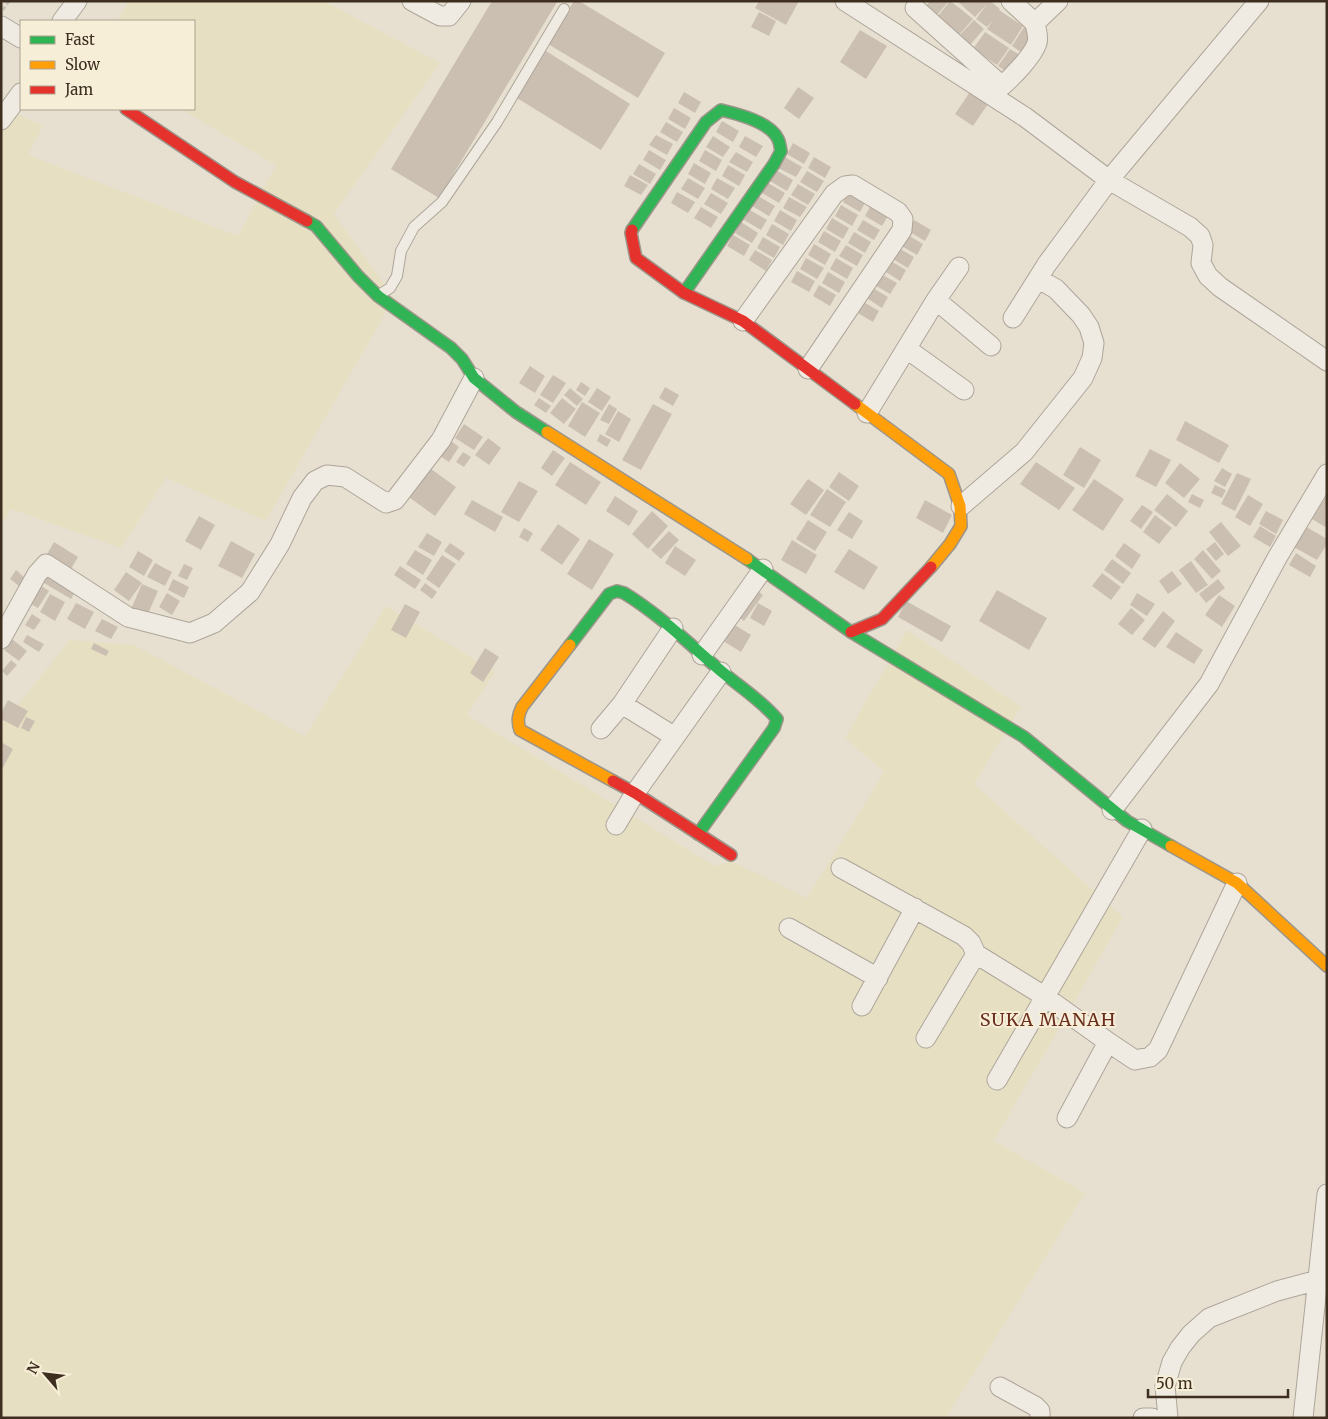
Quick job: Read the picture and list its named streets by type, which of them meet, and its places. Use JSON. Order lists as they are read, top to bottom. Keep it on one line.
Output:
{"districts":["SUKA MANAH"],"legend":["Fast","Slow","Jam"],"scale_bar":"50 m","north":"top left"}
